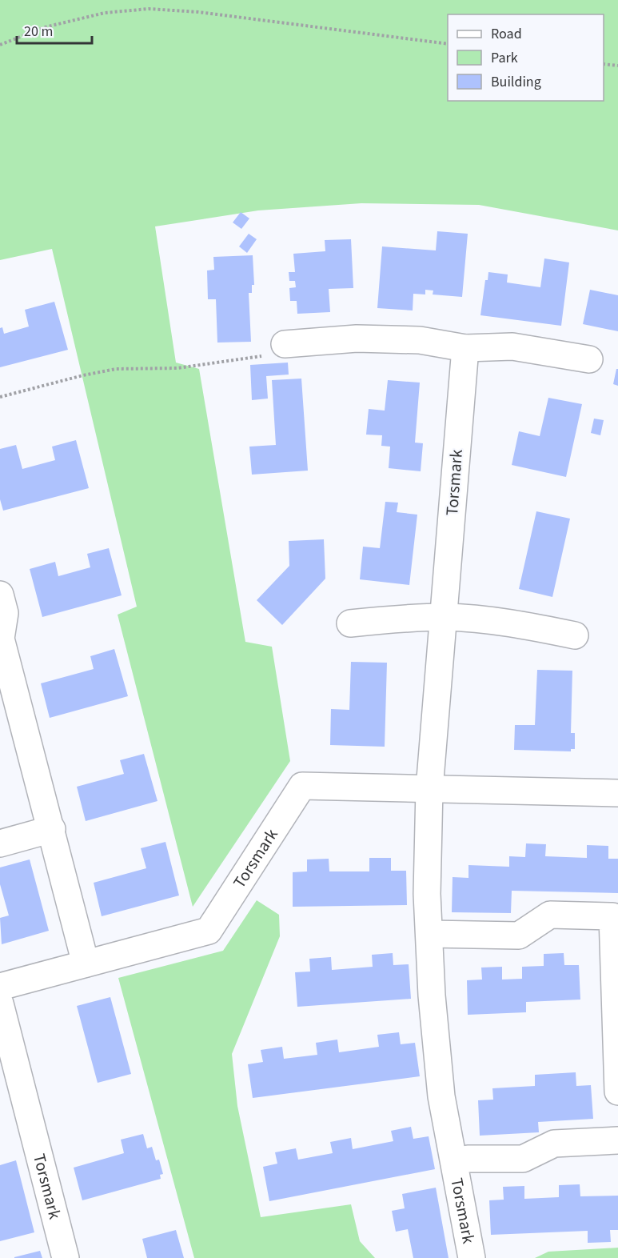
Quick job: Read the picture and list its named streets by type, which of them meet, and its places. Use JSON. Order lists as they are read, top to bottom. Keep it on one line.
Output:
{"streets":{"street":["Torsmark"]},"legend":["Road","Park","Building"],"scale_bar":"20 m"}
